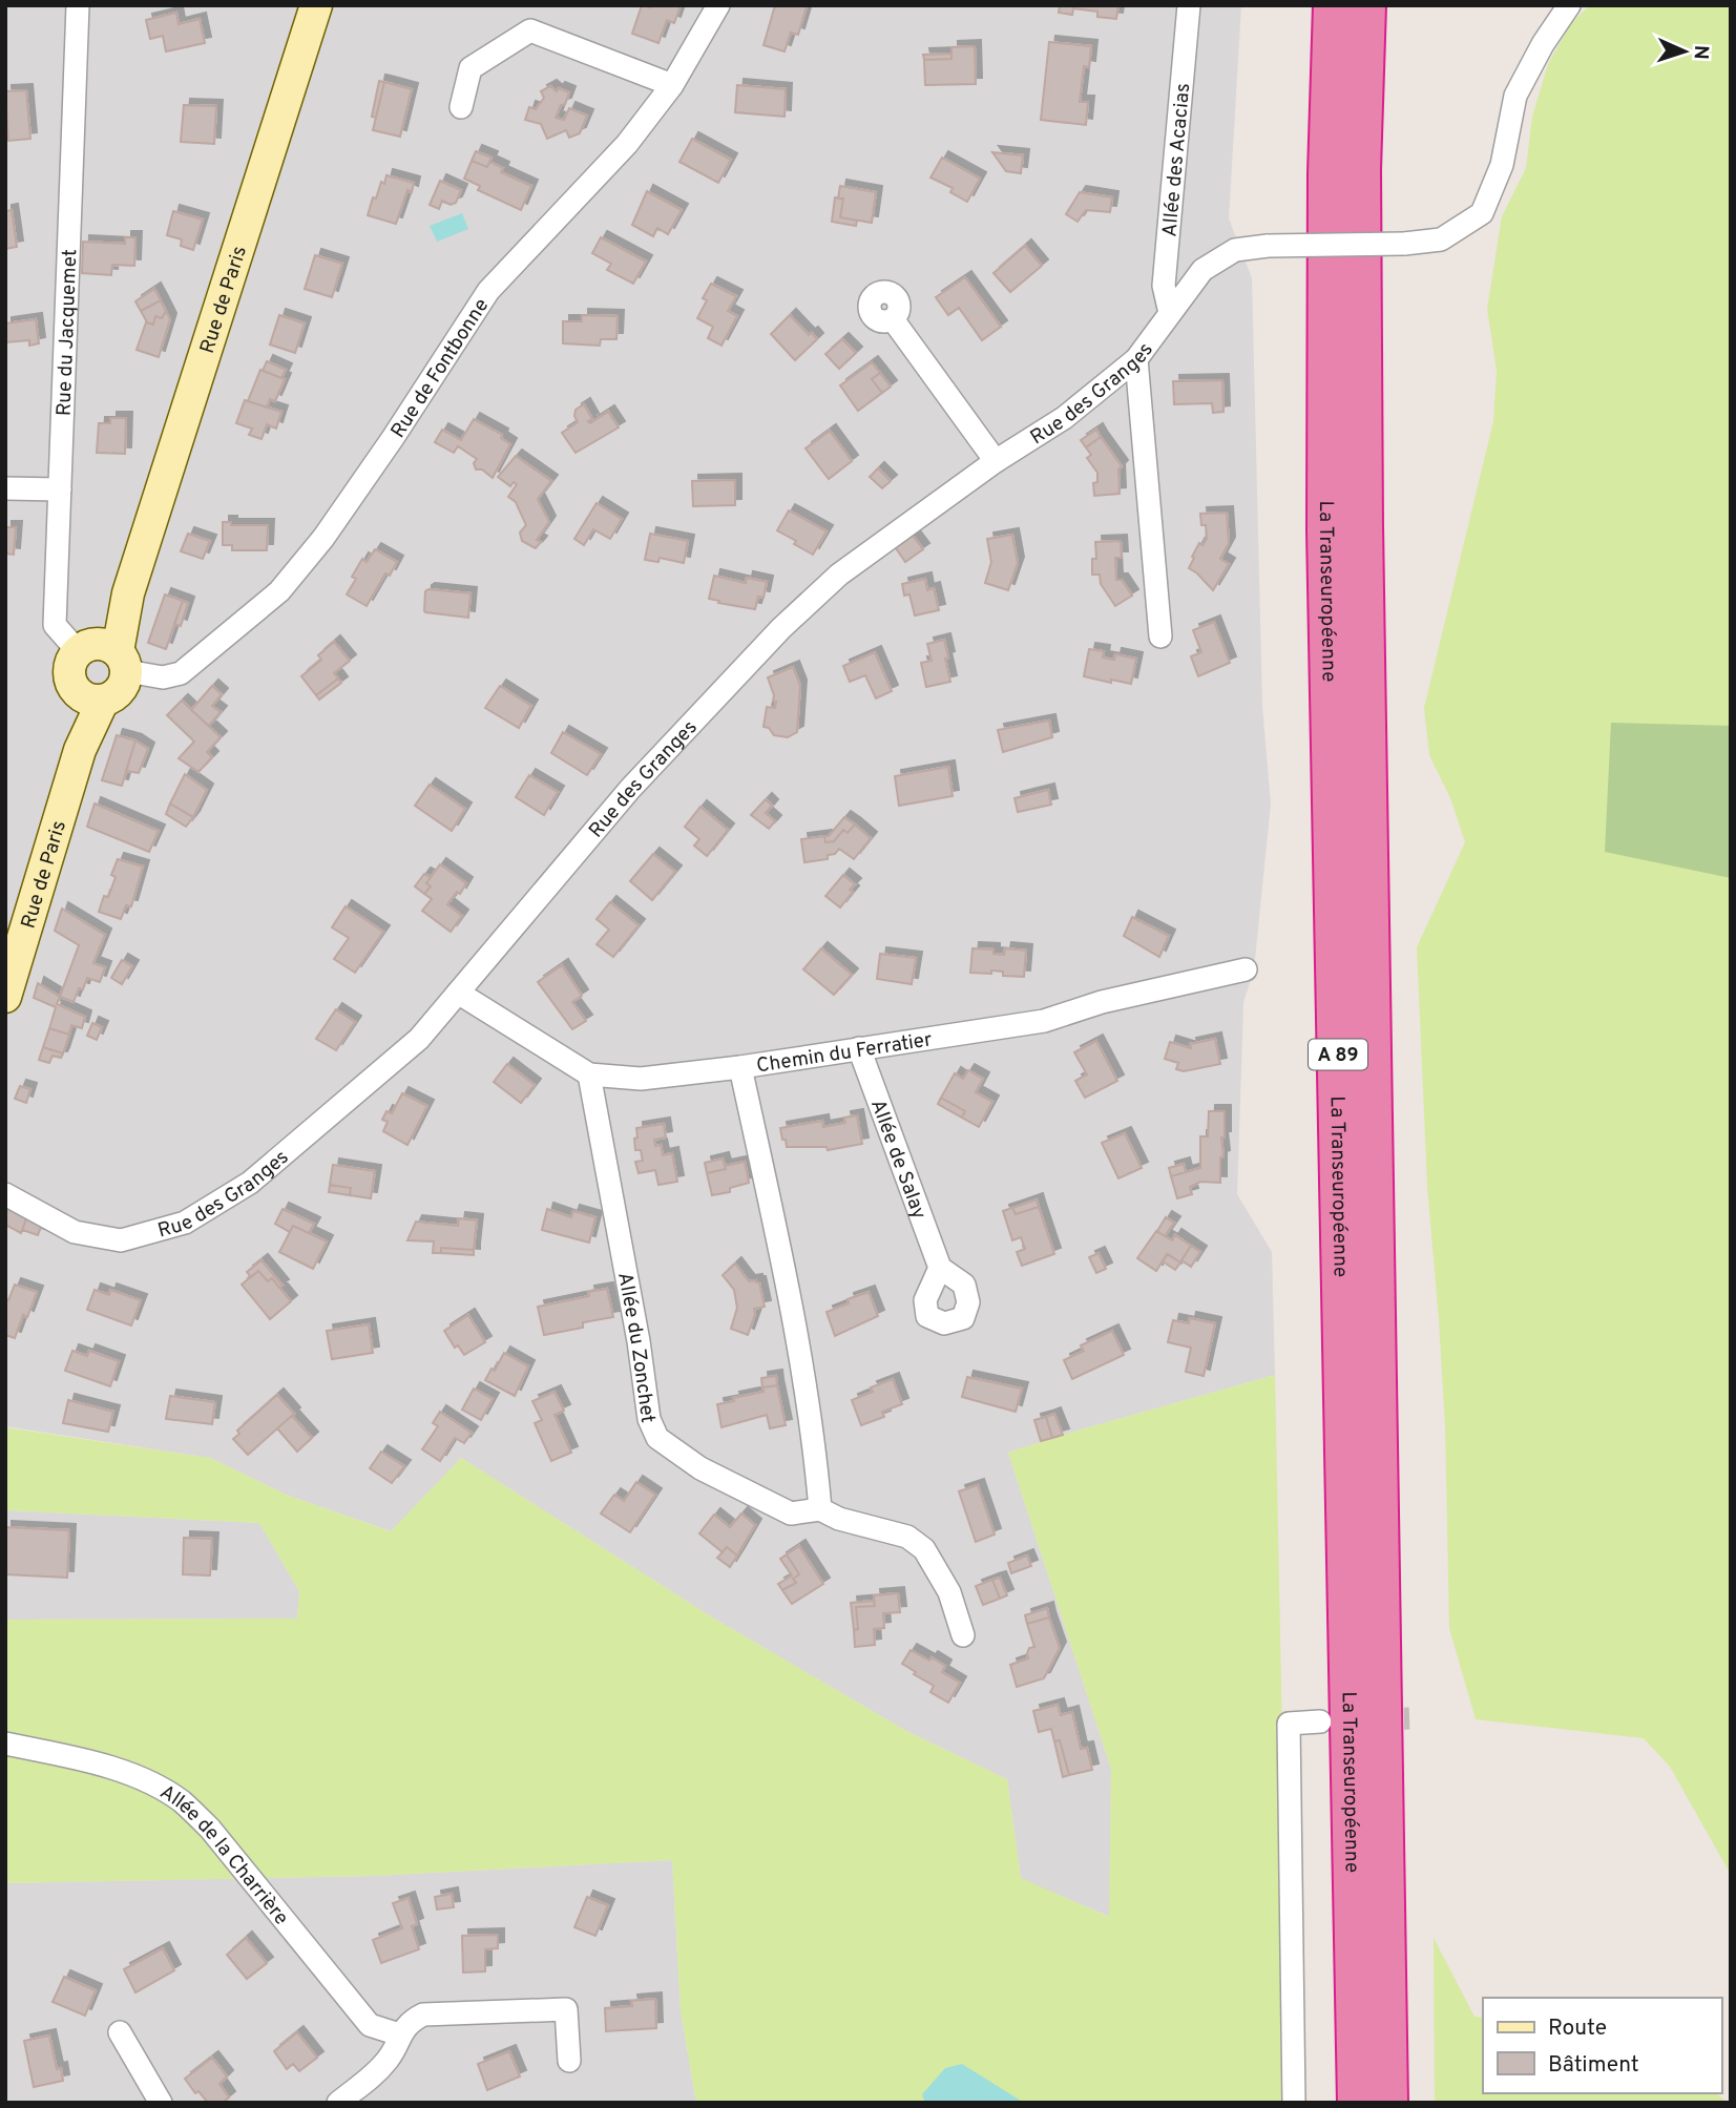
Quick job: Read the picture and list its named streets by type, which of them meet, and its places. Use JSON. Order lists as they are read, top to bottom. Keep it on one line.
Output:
{"streets":{"highway":["La Transeuropéenne","A 89"],"main road":["Rue de Paris"],"street":["Allée des Acacias","Rue du Jacquemet","Rue de Fontbonne","Rue des Granges","Chemin du Ferratier","Allée de Salay","Allée du Zonchet","Allée de la Charrière"]},"crossings":[["Allée des Acacias","Rue des Granges"],["Rue de Paris","Rue du Jacquemet"],["Rue de Paris","Rue de Fontbonne"],["Rue du Jacquemet","Rue de Fontbonne"],["Rue des Granges","Chemin du Ferratier"],["Chemin du Ferratier","Allée de Salay"],["Chemin du Ferratier","Allée du Zonchet"]],"legend":["Route","Bâtiment"],"north":"right"}
